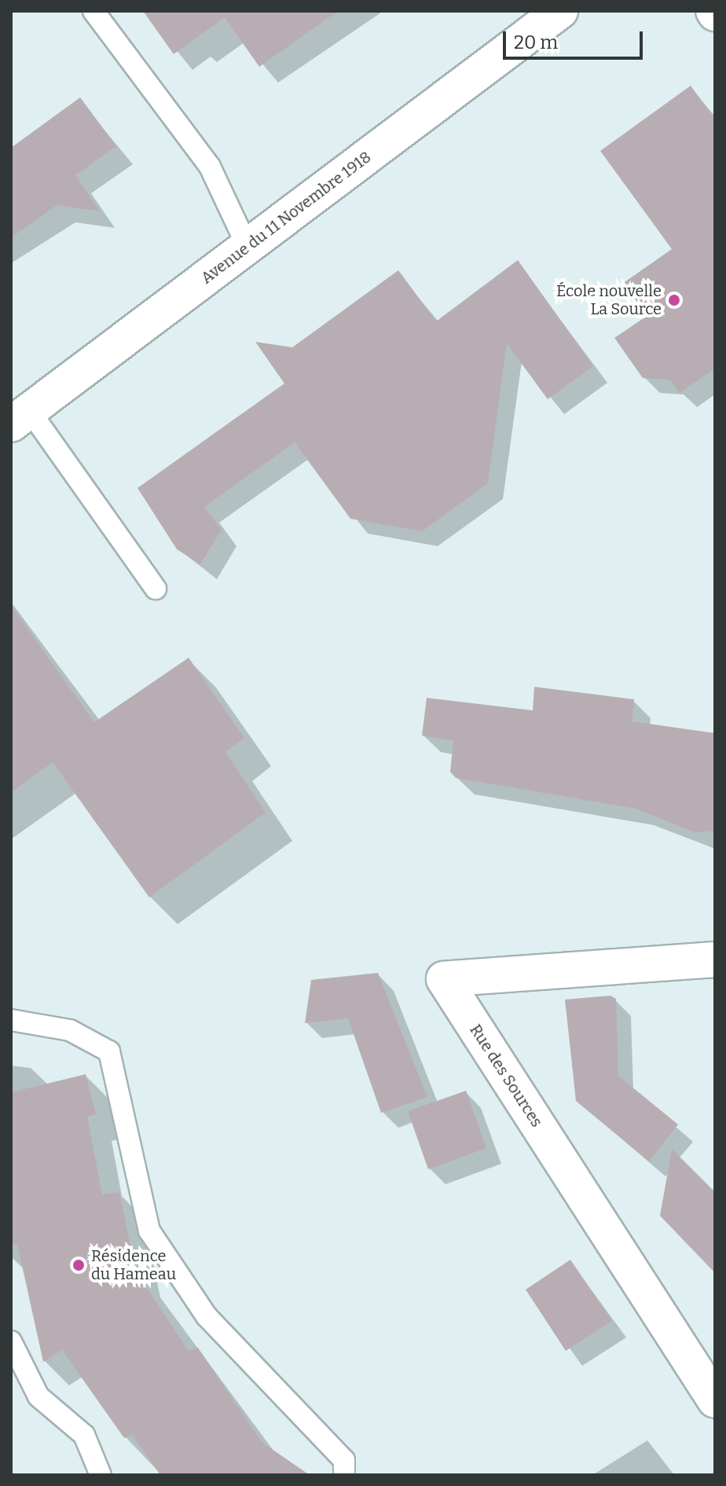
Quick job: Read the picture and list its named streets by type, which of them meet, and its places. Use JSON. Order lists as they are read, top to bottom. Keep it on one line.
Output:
{"streets":{"street":["Avenue du 11 Novembre 1918","Rue des Sources"]},"places":["École nouvelle La Source","Résidence du Hameau"],"scale_bar":"20 m"}
